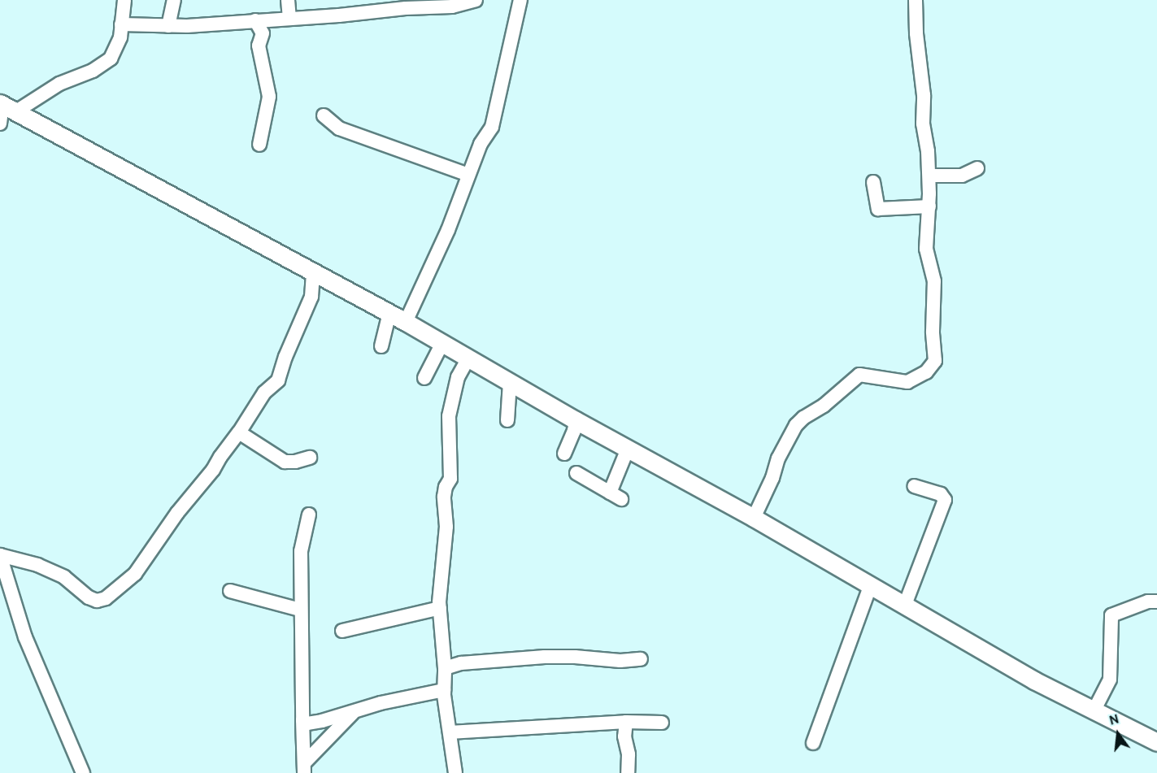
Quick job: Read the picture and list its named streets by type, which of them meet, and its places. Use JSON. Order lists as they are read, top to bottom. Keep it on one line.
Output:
{"north":"top"}
